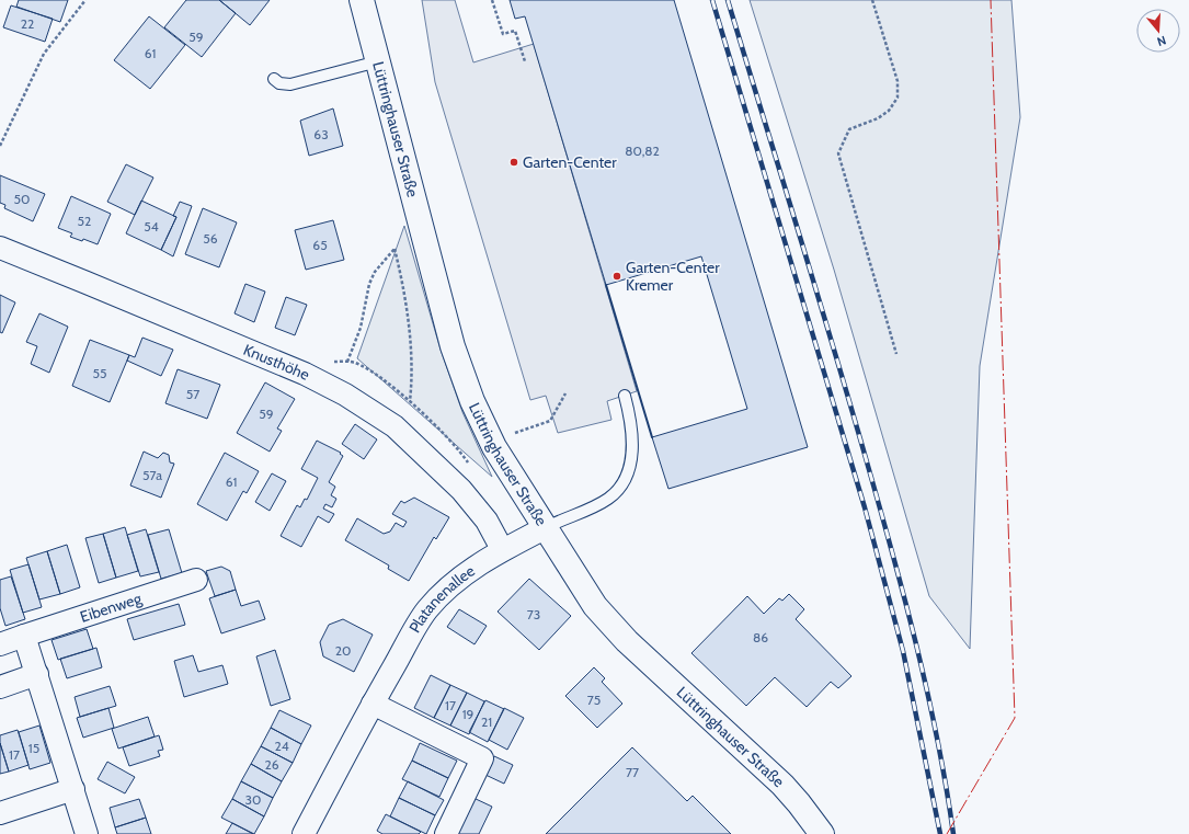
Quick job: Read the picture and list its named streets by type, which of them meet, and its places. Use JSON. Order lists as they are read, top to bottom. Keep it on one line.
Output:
{"streets":{"street":["Lüttringhauser Straße","Knusthöhe","Platanenallee","Eibenweg"]},"crossings":[["Lüttringhauser Straße","Platanenallee"],["Knusthöhe","Platanenallee"]],"places":["Garten-Center","Garten-Center Kremer"],"house_numbers":["22","59","61","63","80,82","50","52","54","56","65","55","57","59","57a","61","73","86","20","75","17","19","21","24","15","17","26","77","30"],"north":"bottom"}
